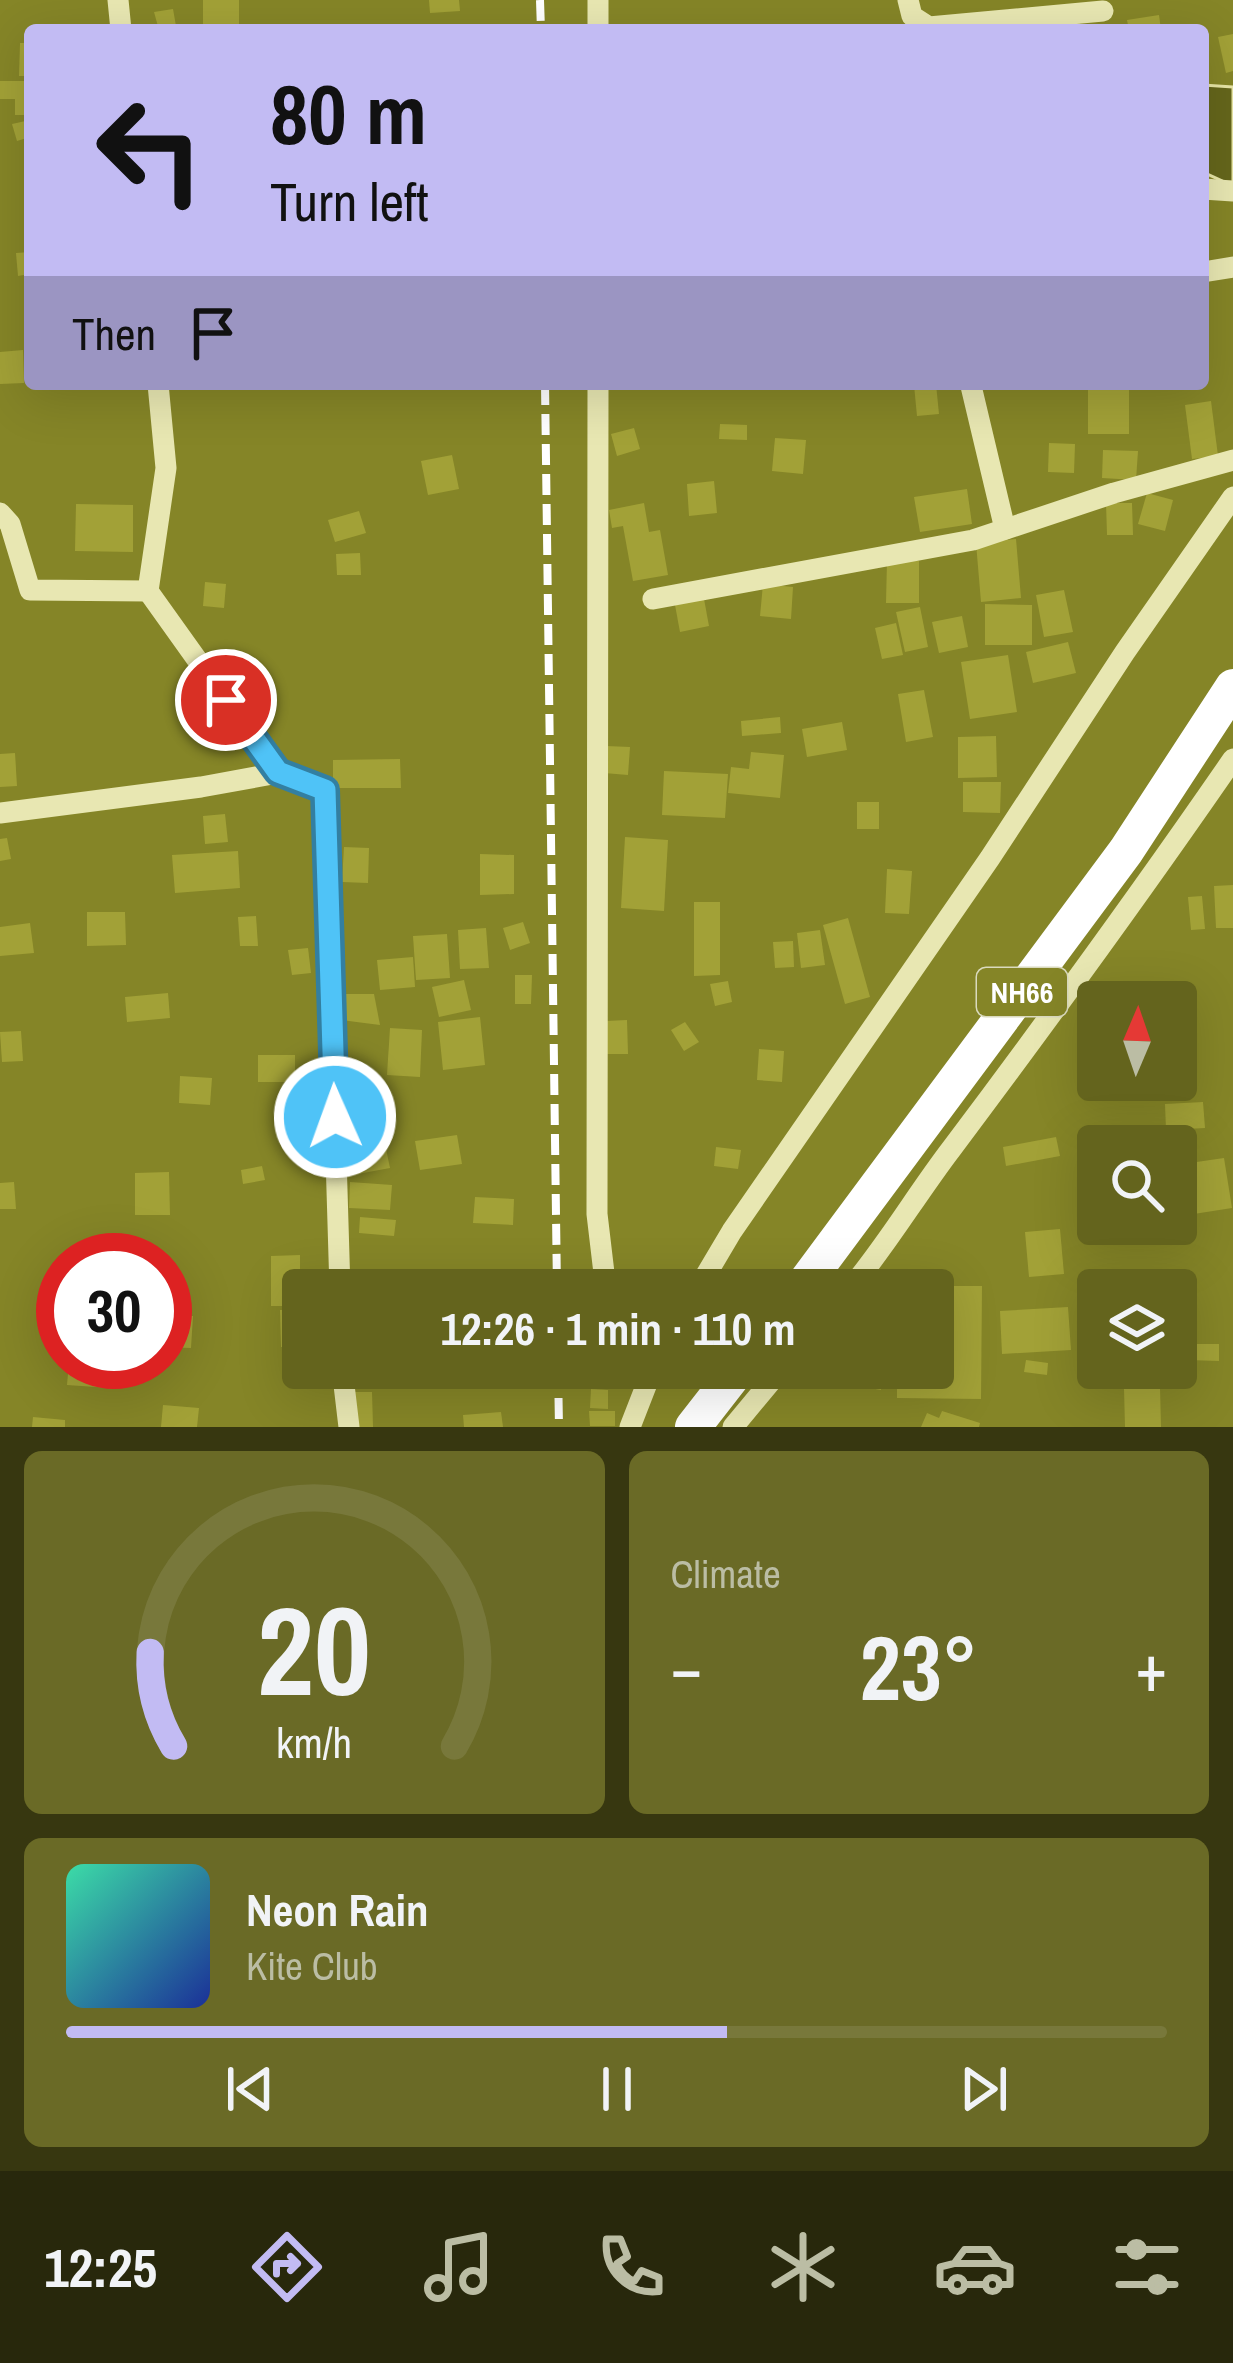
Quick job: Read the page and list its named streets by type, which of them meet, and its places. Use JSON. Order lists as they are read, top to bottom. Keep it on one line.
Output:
{"streets":{"highway":["NH66"]},"north":"top","page":{"turn":["80 m","Turn left"],"then":"Then","limit":"30","trip":"12:26 · 1 min · 110 m","tile":"Climate","heat":["−","23°","+"],"song":["Neon Rain","Kite Club"],"tabs":"12:25","gauge":["20","km/h"]}}
